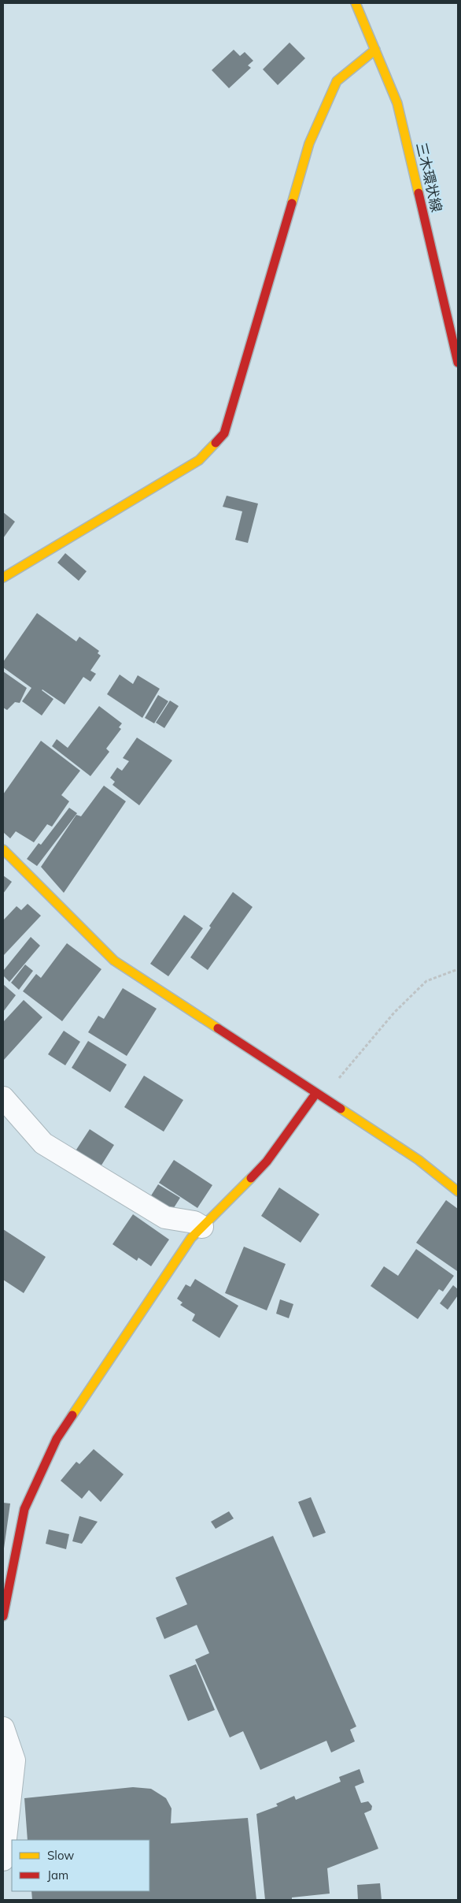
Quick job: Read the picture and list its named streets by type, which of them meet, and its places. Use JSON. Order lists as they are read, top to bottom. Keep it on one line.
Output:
{"streets":{"street":["三木環状線"]},"legend":["Slow","Jam"]}
